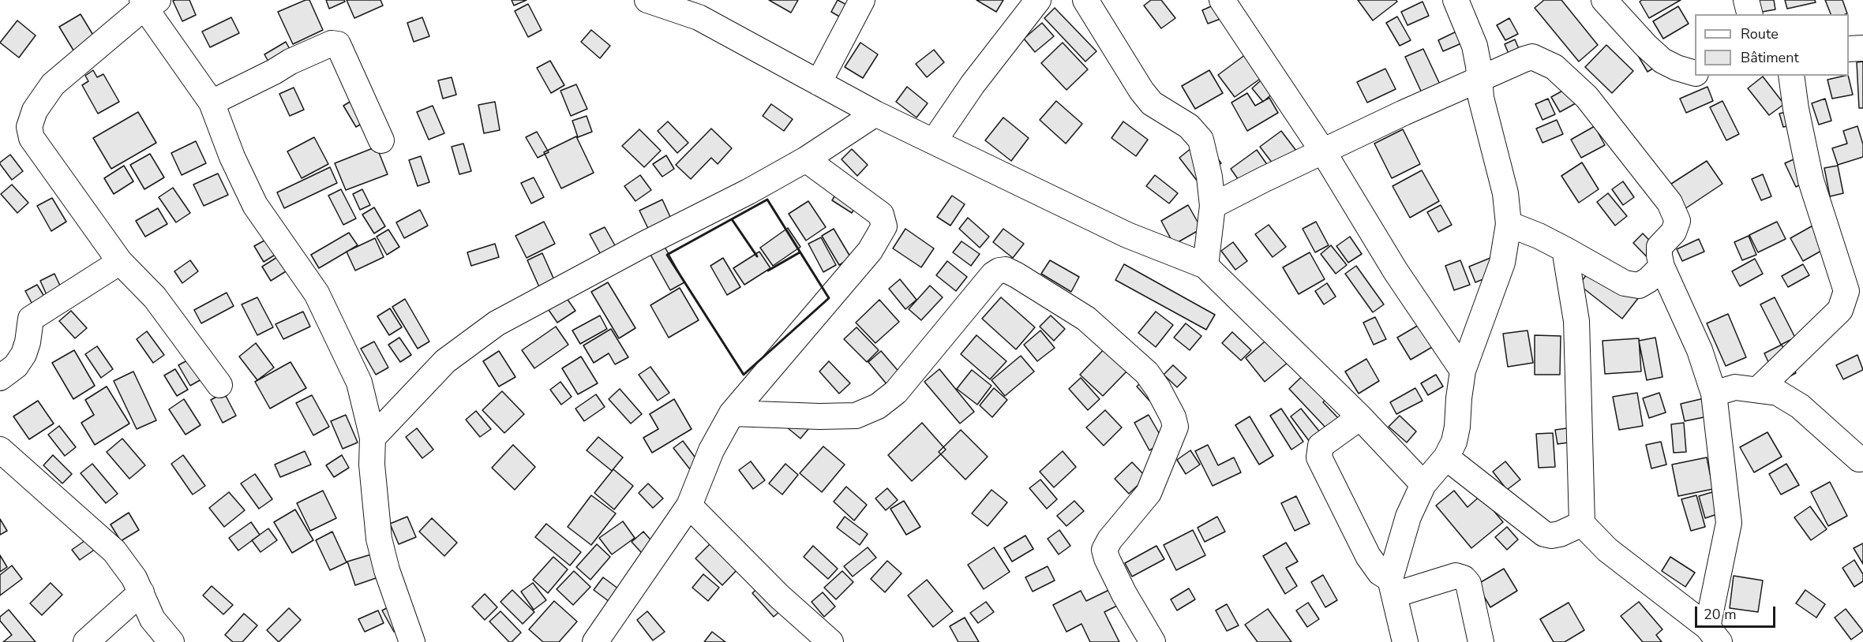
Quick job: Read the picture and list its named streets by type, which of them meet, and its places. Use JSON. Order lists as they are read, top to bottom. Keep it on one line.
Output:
{"legend":["Route","Bâtiment"],"scale_bar":"20 m"}
